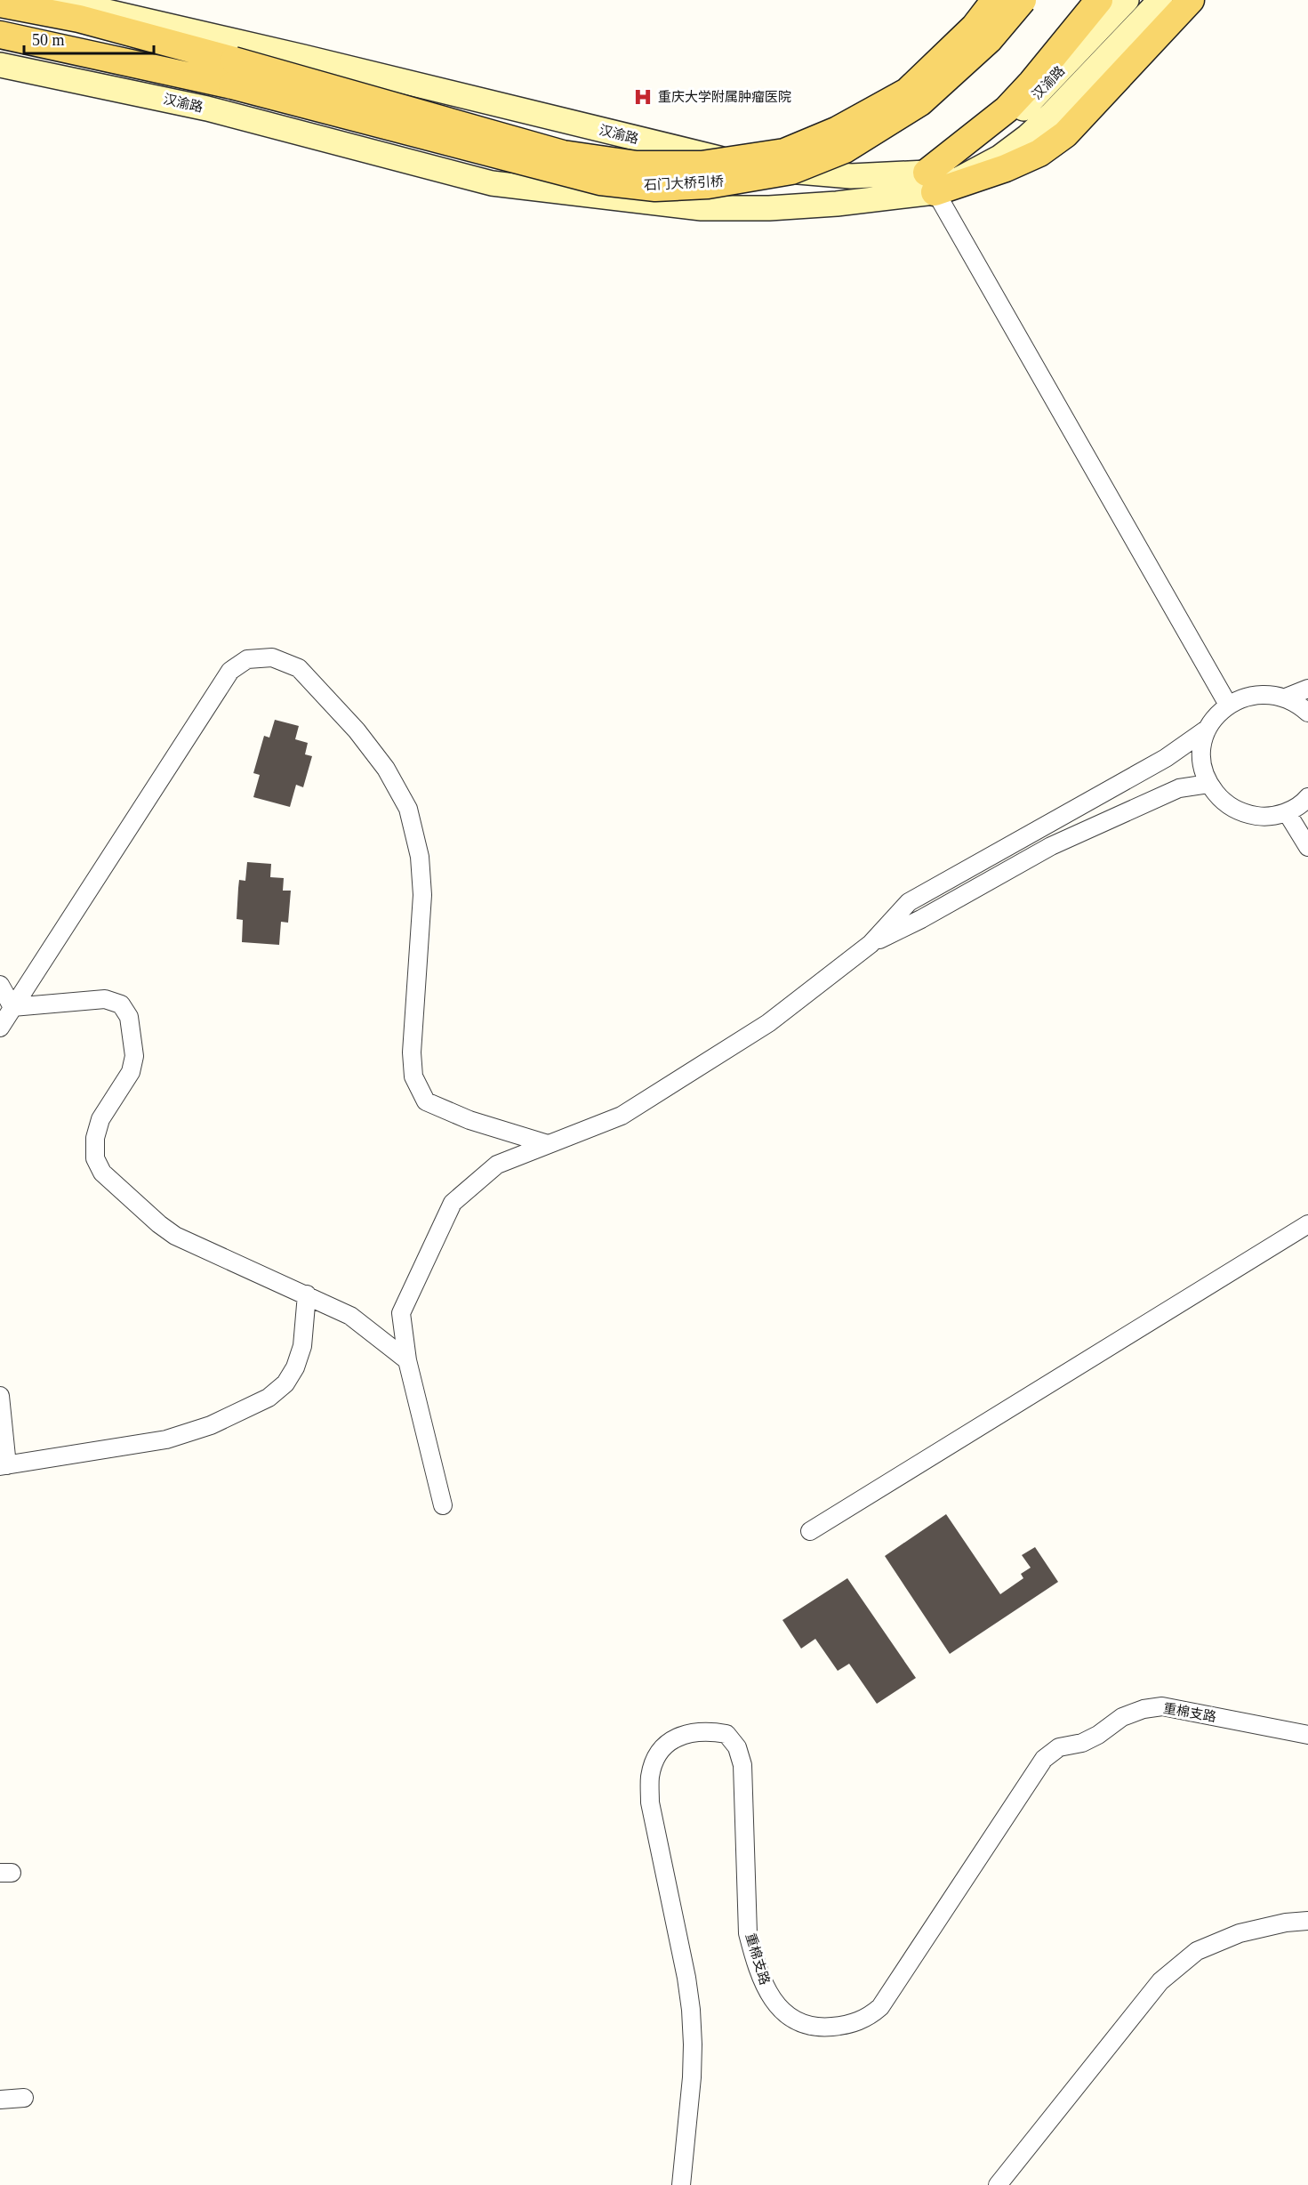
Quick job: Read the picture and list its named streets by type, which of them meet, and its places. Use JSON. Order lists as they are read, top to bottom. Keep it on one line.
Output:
{"streets":{"main road":["汉渝路","石门大桥引桥"],"street":["重棉支路"]},"crossings":[["汉渝路","石门大桥引桥"]],"places":{"hospital":["重庆大学附属肿瘤医院"]},"scale_bar":"50 m"}
